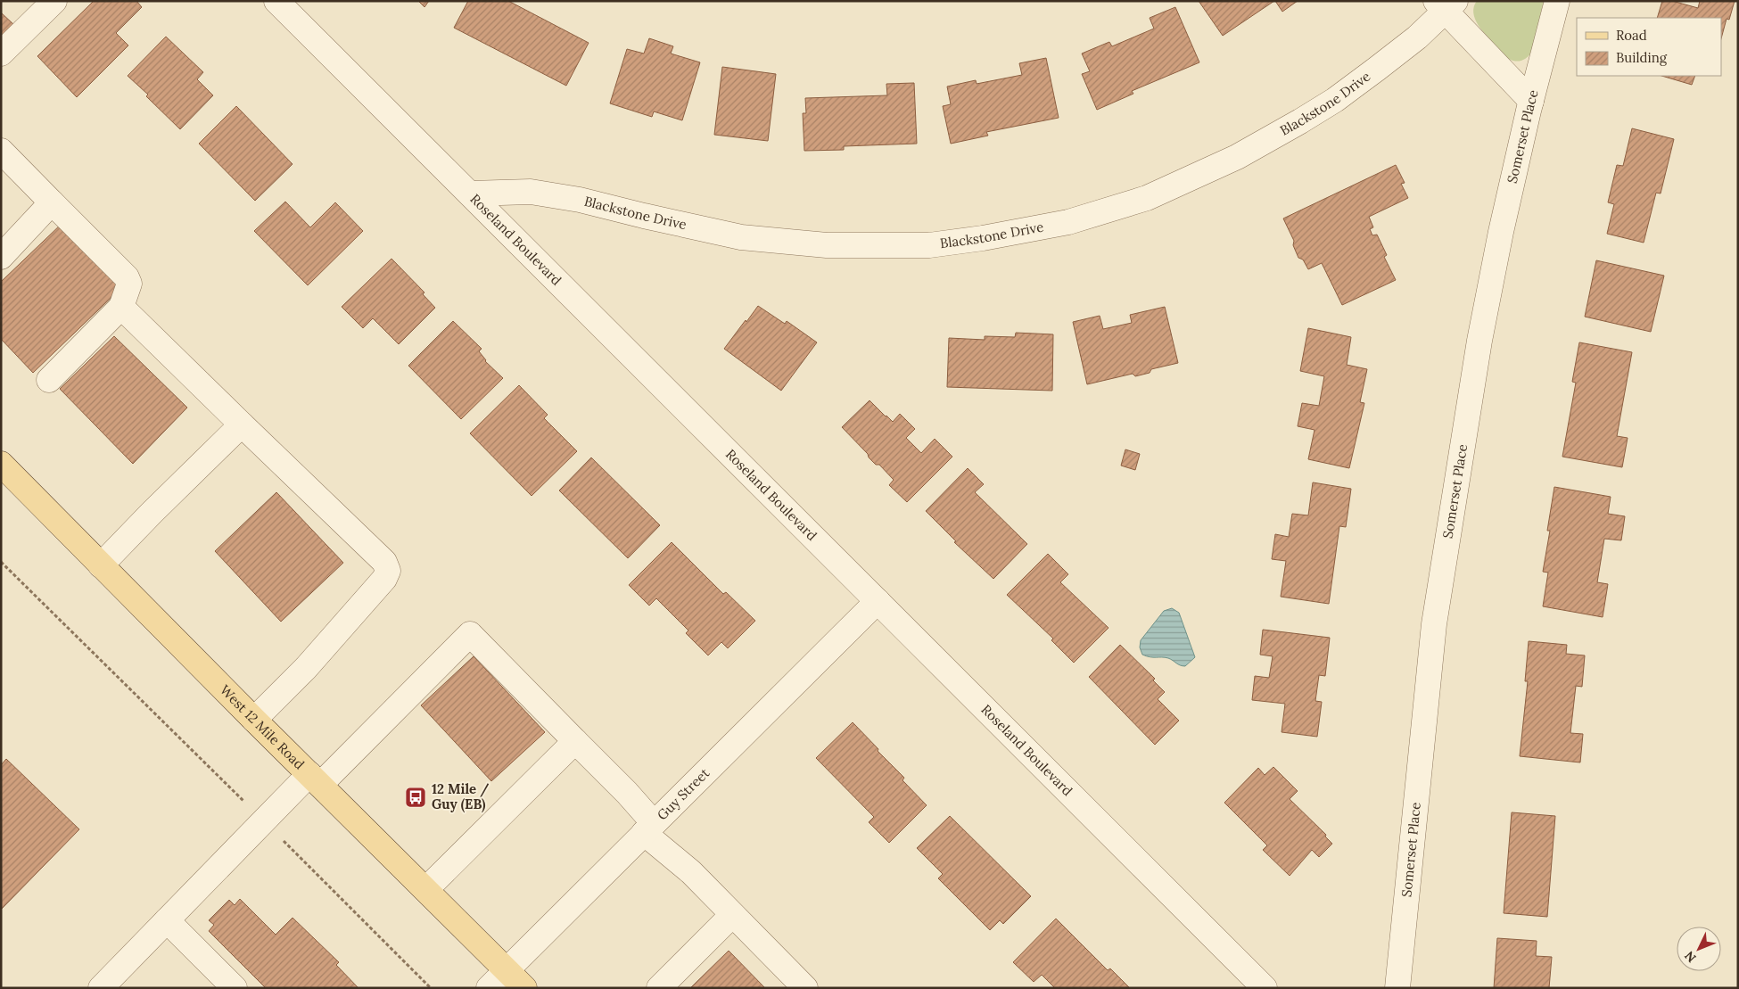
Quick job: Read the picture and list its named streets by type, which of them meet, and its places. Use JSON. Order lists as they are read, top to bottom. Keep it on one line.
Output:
{"streets":{"main road":["West 12 Mile Road"],"street":["Blackstone Drive","Somerset Place","Roseland Boulevard","Guy Street"]},"crossings":[["Blackstone Drive","Roseland Boulevard"],["Roseland Boulevard","Guy Street"],["West 12 Mile Road","Guy Street"]],"places":{"bus stop":["12 Mile / Guy (EB)"]},"legend":["Road","Building"],"north":"bottom left"}
